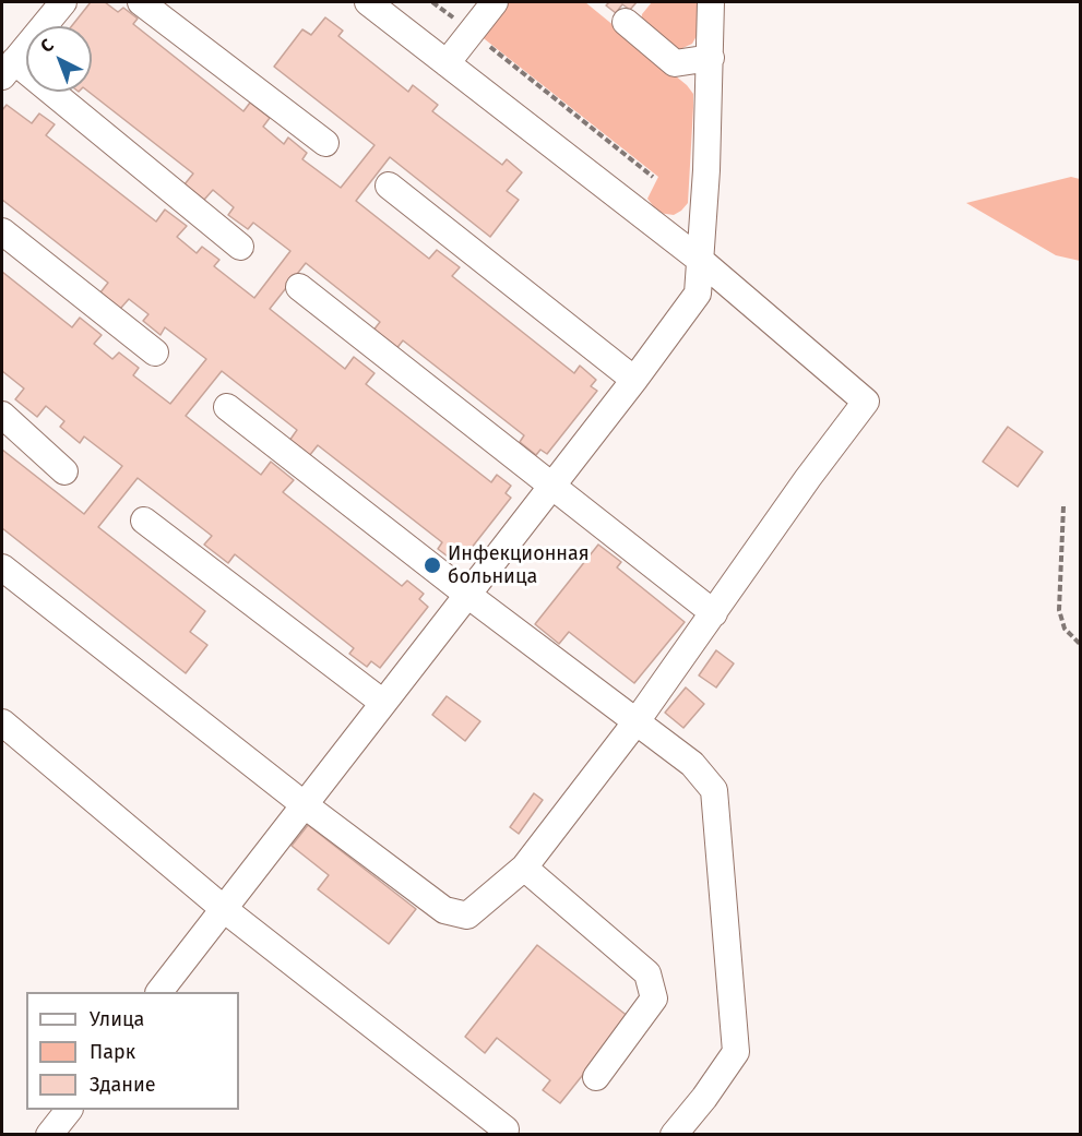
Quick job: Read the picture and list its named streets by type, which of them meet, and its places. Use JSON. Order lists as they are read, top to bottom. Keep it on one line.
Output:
{"places":["Инфекционная больница"],"legend":["Улица","Парк","Здание"],"north":"top left"}
